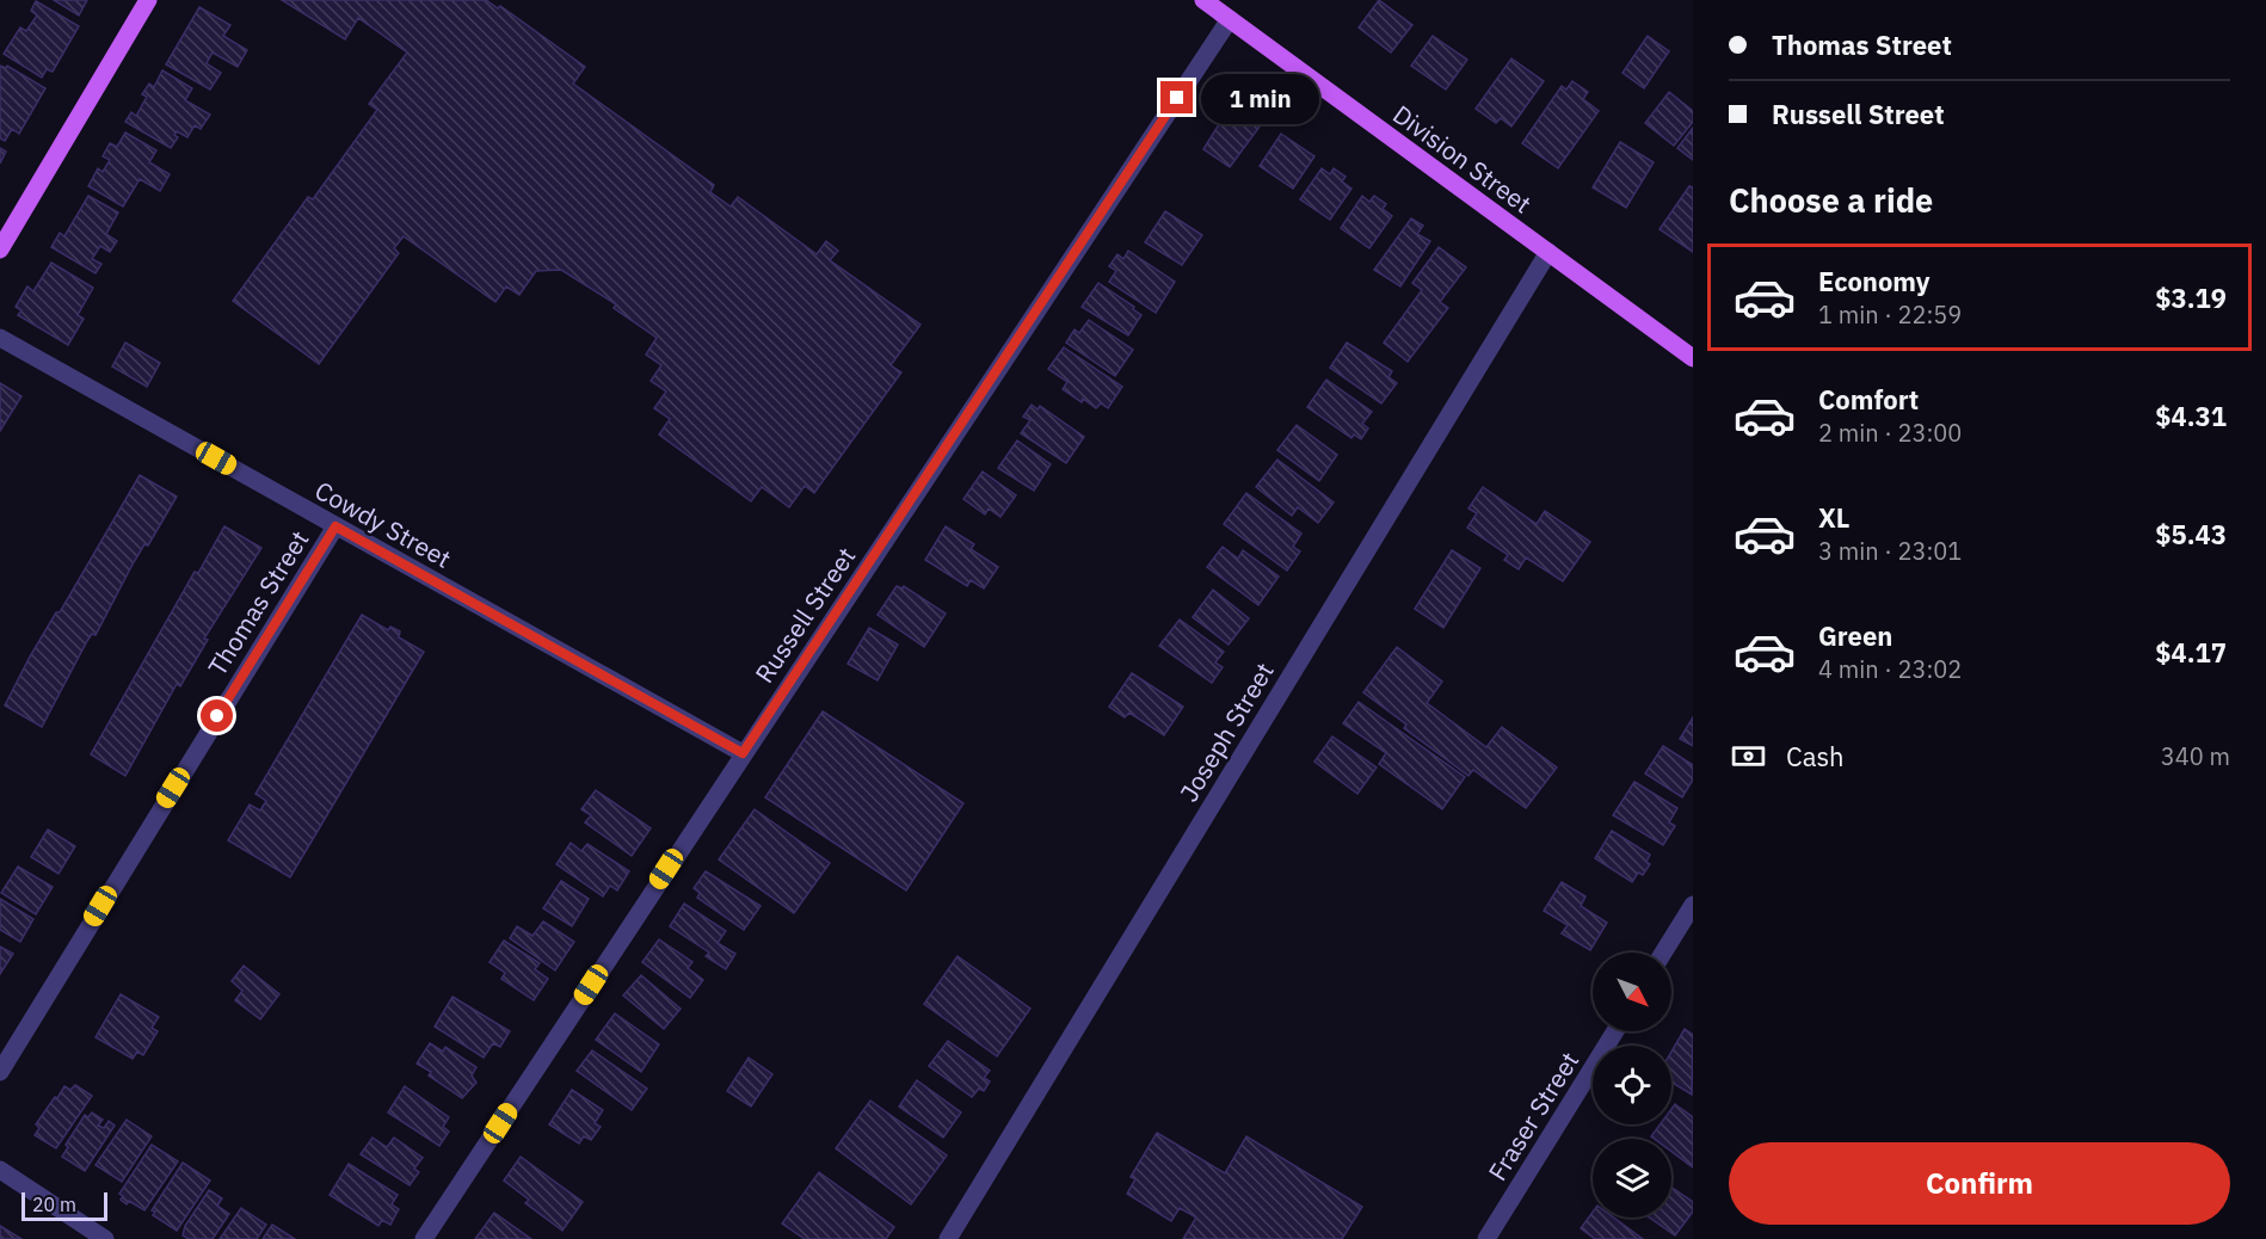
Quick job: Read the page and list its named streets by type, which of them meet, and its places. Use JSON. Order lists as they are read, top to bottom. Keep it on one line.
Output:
{"streets":{"main road":["Division Street"],"street":["Cowdy Street","Thomas Street","Russell Street","Joseph Street","Fraser Street"]},"crossings":[["Division Street","Russell Street"],["Division Street","Joseph Street"],["Cowdy Street","Thomas Street"],["Cowdy Street","Russell Street"]],"scale_bar":"20 m","north":"bottom right","page":{"banner":["Thomas Street","Russell Street"],"bubble":"1 min","heading":"Choose a ride","list":[{"name":"Economy","note":"1 min · 22:59","value":"$3.19"},{"name":"Comfort","note":"2 min · 23:00","value":"$4.31"},{"name":"XL","note":"3 min · 23:01","value":"$5.43"},{"name":"Green","note":"4 min · 23:02","value":"$4.17"}],"pay":["Cash","340 m"],"buttons":"Confirm","scale":"20 m"}}
